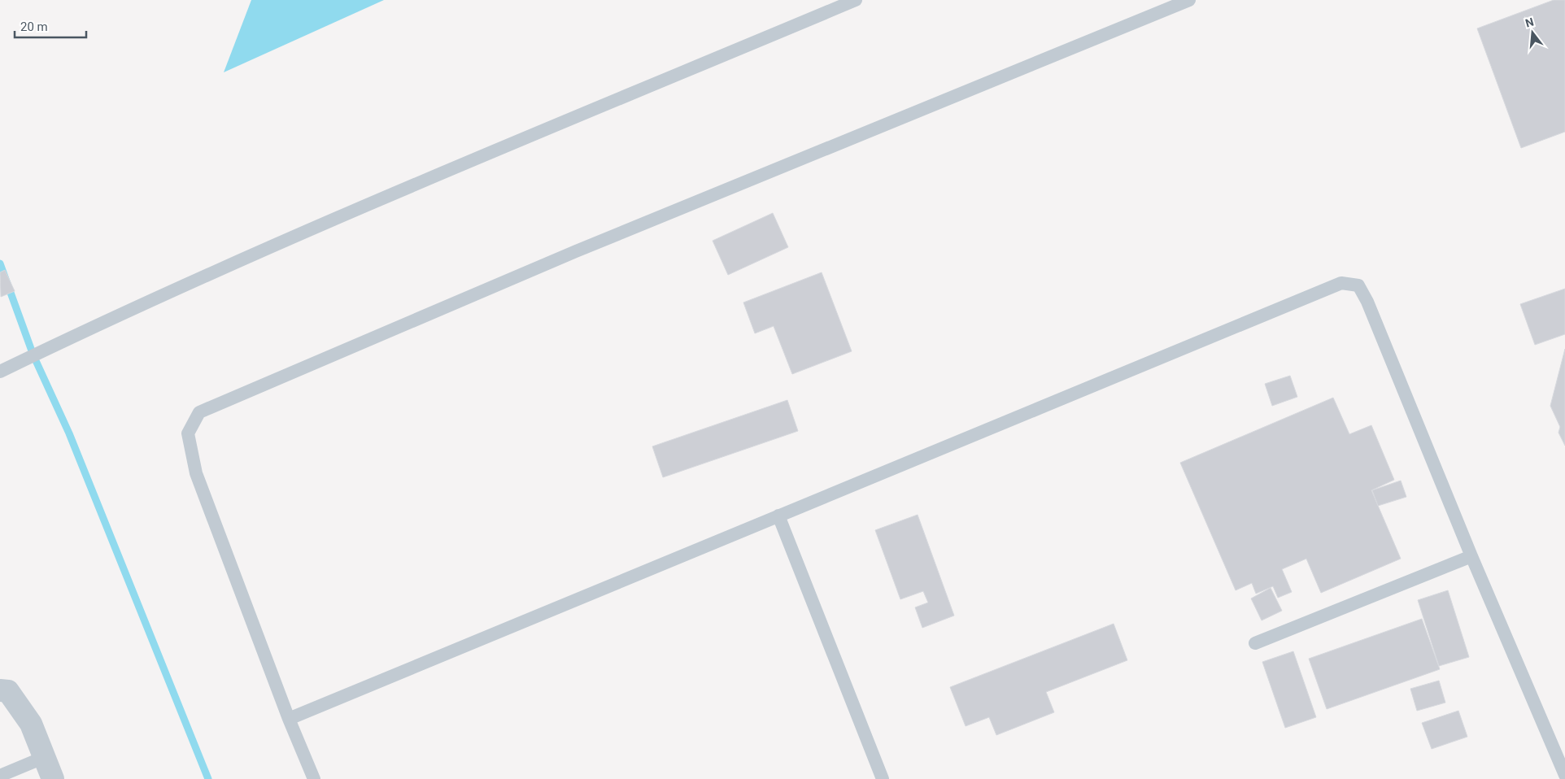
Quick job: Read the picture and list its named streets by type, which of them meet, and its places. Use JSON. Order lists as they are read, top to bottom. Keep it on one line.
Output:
{"scale_bar":"20 m","north":"top"}
